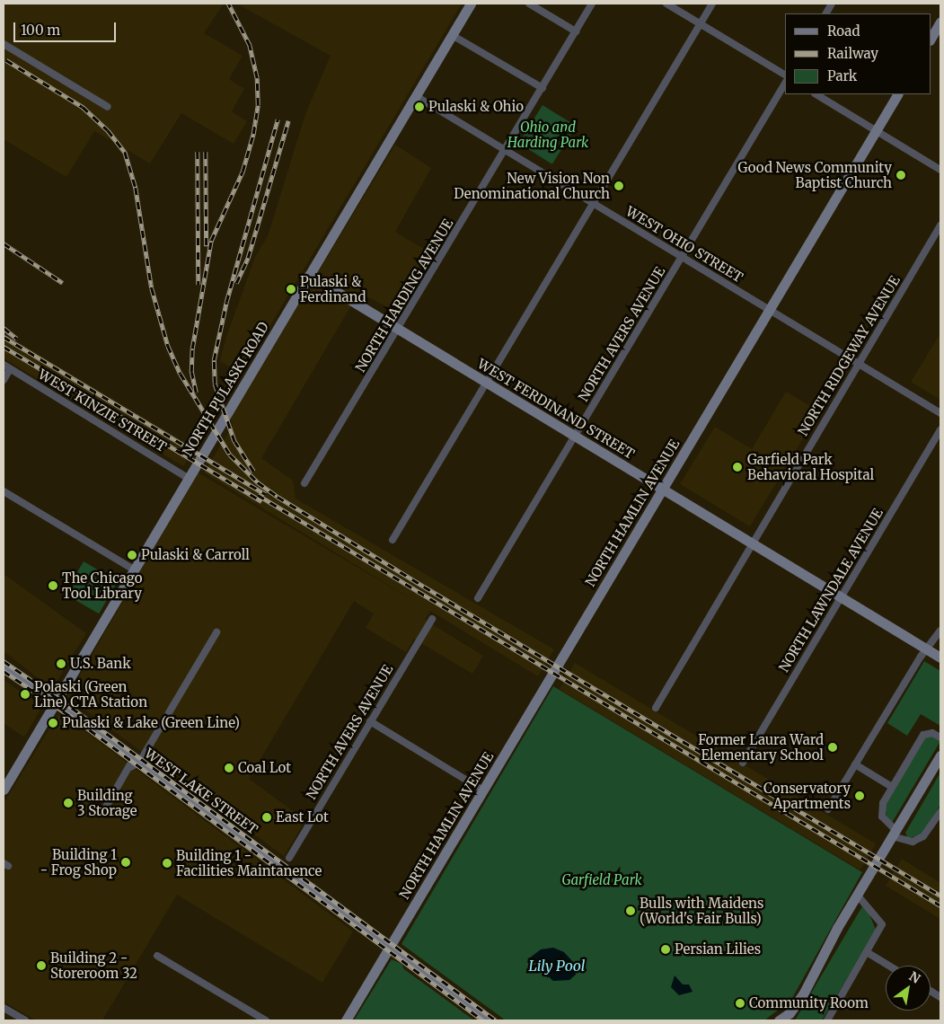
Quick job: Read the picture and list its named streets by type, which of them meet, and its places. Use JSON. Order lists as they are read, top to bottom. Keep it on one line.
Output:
{"streets":{"street":["WEST OHIO STREET","NORTH HARDING AVENUE","NORTH AVERS AVENUE","NORTH RIDGEWAY AVENUE","NORTH PULASKI ROAD","WEST FERDINAND STREET","WEST KINZIE STREET","NORTH HAMLIN AVENUE","NORTH LAWNDALE AVENUE","WEST LAKE STREET"]},"crossings":[["WEST OHIO STREET","NORTH HARDING AVENUE"],["WEST OHIO STREET","NORTH AVERS AVENUE"],["WEST OHIO STREET","NORTH RIDGEWAY AVENUE"],["WEST OHIO STREET","NORTH PULASKI ROAD"],["WEST OHIO STREET","NORTH HAMLIN AVENUE"],["NORTH HARDING AVENUE","WEST FERDINAND STREET"],["NORTH AVERS AVENUE","WEST FERDINAND STREET"],["NORTH AVERS AVENUE","WEST LAKE STREET"],["NORTH RIDGEWAY AVENUE","WEST FERDINAND STREET"],["NORTH PULASKI ROAD","WEST FERDINAND STREET"],["NORTH PULASKI ROAD","WEST KINZIE STREET"],["NORTH PULASKI ROAD","WEST LAKE STREET"],["WEST FERDINAND STREET","NORTH HAMLIN AVENUE"],["WEST FERDINAND STREET","NORTH LAWNDALE AVENUE"],["NORTH HAMLIN AVENUE","WEST LAKE STREET"]],"water":["Lily Pool"],"parks":["Ohio and Harding Park","Garfield Park"],"places":["Pulaski & Ohio","Good News Community Baptist Church","New Vision Non Denominational Church","Pulaski & Ferdinand","Garfield Park Behavioral Hospital","Pulaski & Carroll","The Chicago Tool Library","U.S. Bank","Polaski (Green Line) CTA Station","Pulaski & Lake (Green Line)","Former Laura Ward Elementary School","Coal Lot","Conservatory Apartments","Building 3 Storage","East Lot","Building 1 - Frog Shop","Building 1 - Facilities Maintanence","Bulls with Maidens (World's Fair Bulls)","Persian Lilies","Building 2 - Storeroom 32","Community Room"],"legend":["Road","Railway","Park"],"scale_bar":"100 m","north":"top right"}
